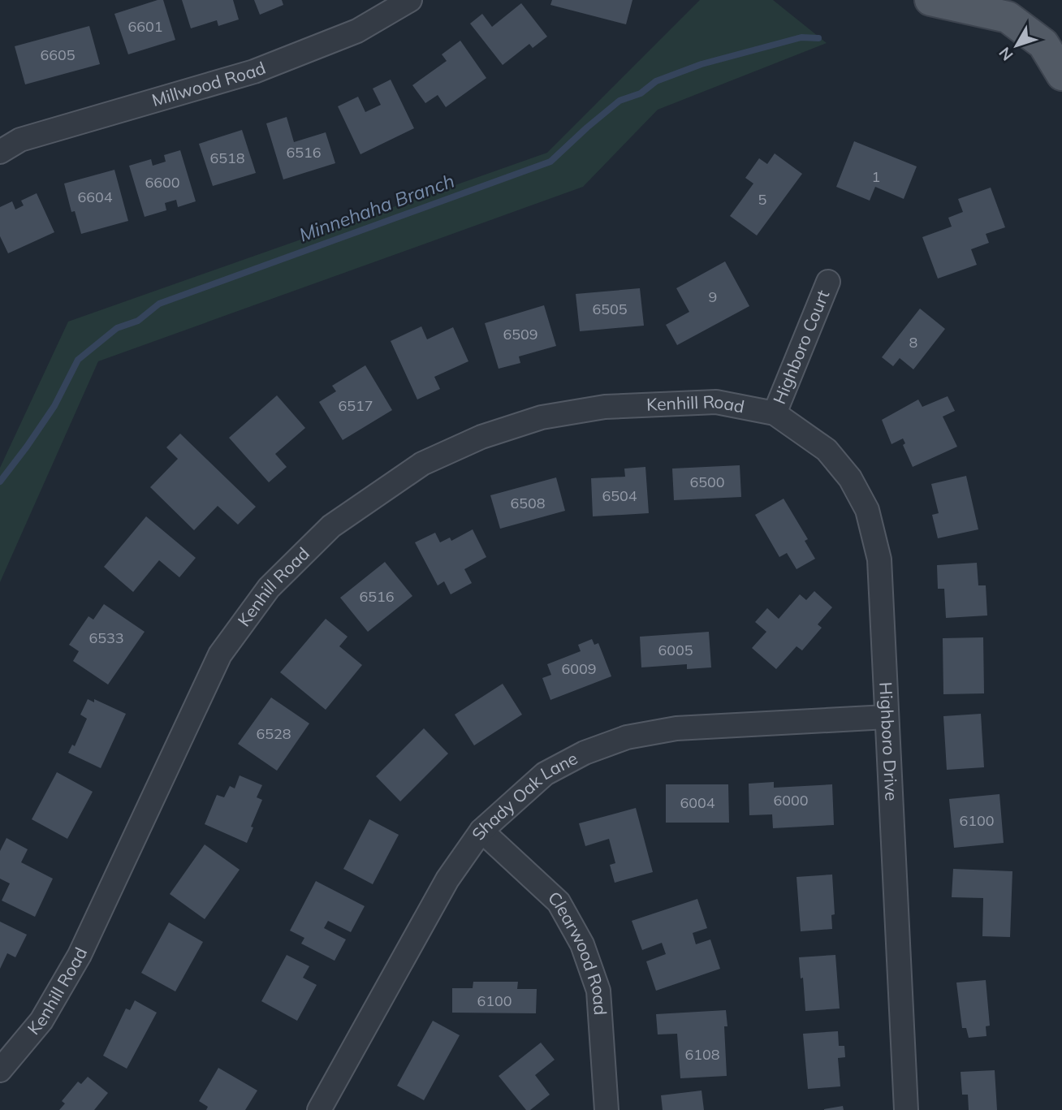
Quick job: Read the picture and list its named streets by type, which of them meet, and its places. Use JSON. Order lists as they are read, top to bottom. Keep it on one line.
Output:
{"streets":{"street":["Millwood Road","Highboro Court","Kenhill Road","Highboro Drive","Shady Oak Lane","Clearwood Road"]},"crossings":[["Highboro Court","Kenhill Road"],["Highboro Court","Highboro Drive"],["Kenhill Road","Highboro Drive"],["Highboro Drive","Shady Oak Lane"],["Shady Oak Lane","Clearwood Road"]],"water":["Minnehaha Branch"],"house_numbers":["6601","6605","6516","6518","1","6600","6604","5","9","6505","6509","8","6517","6500","6504","6508","6516","6533","6005","6009","6528","6000","6004","6100","6100","6108"],"north":"bottom left"}
